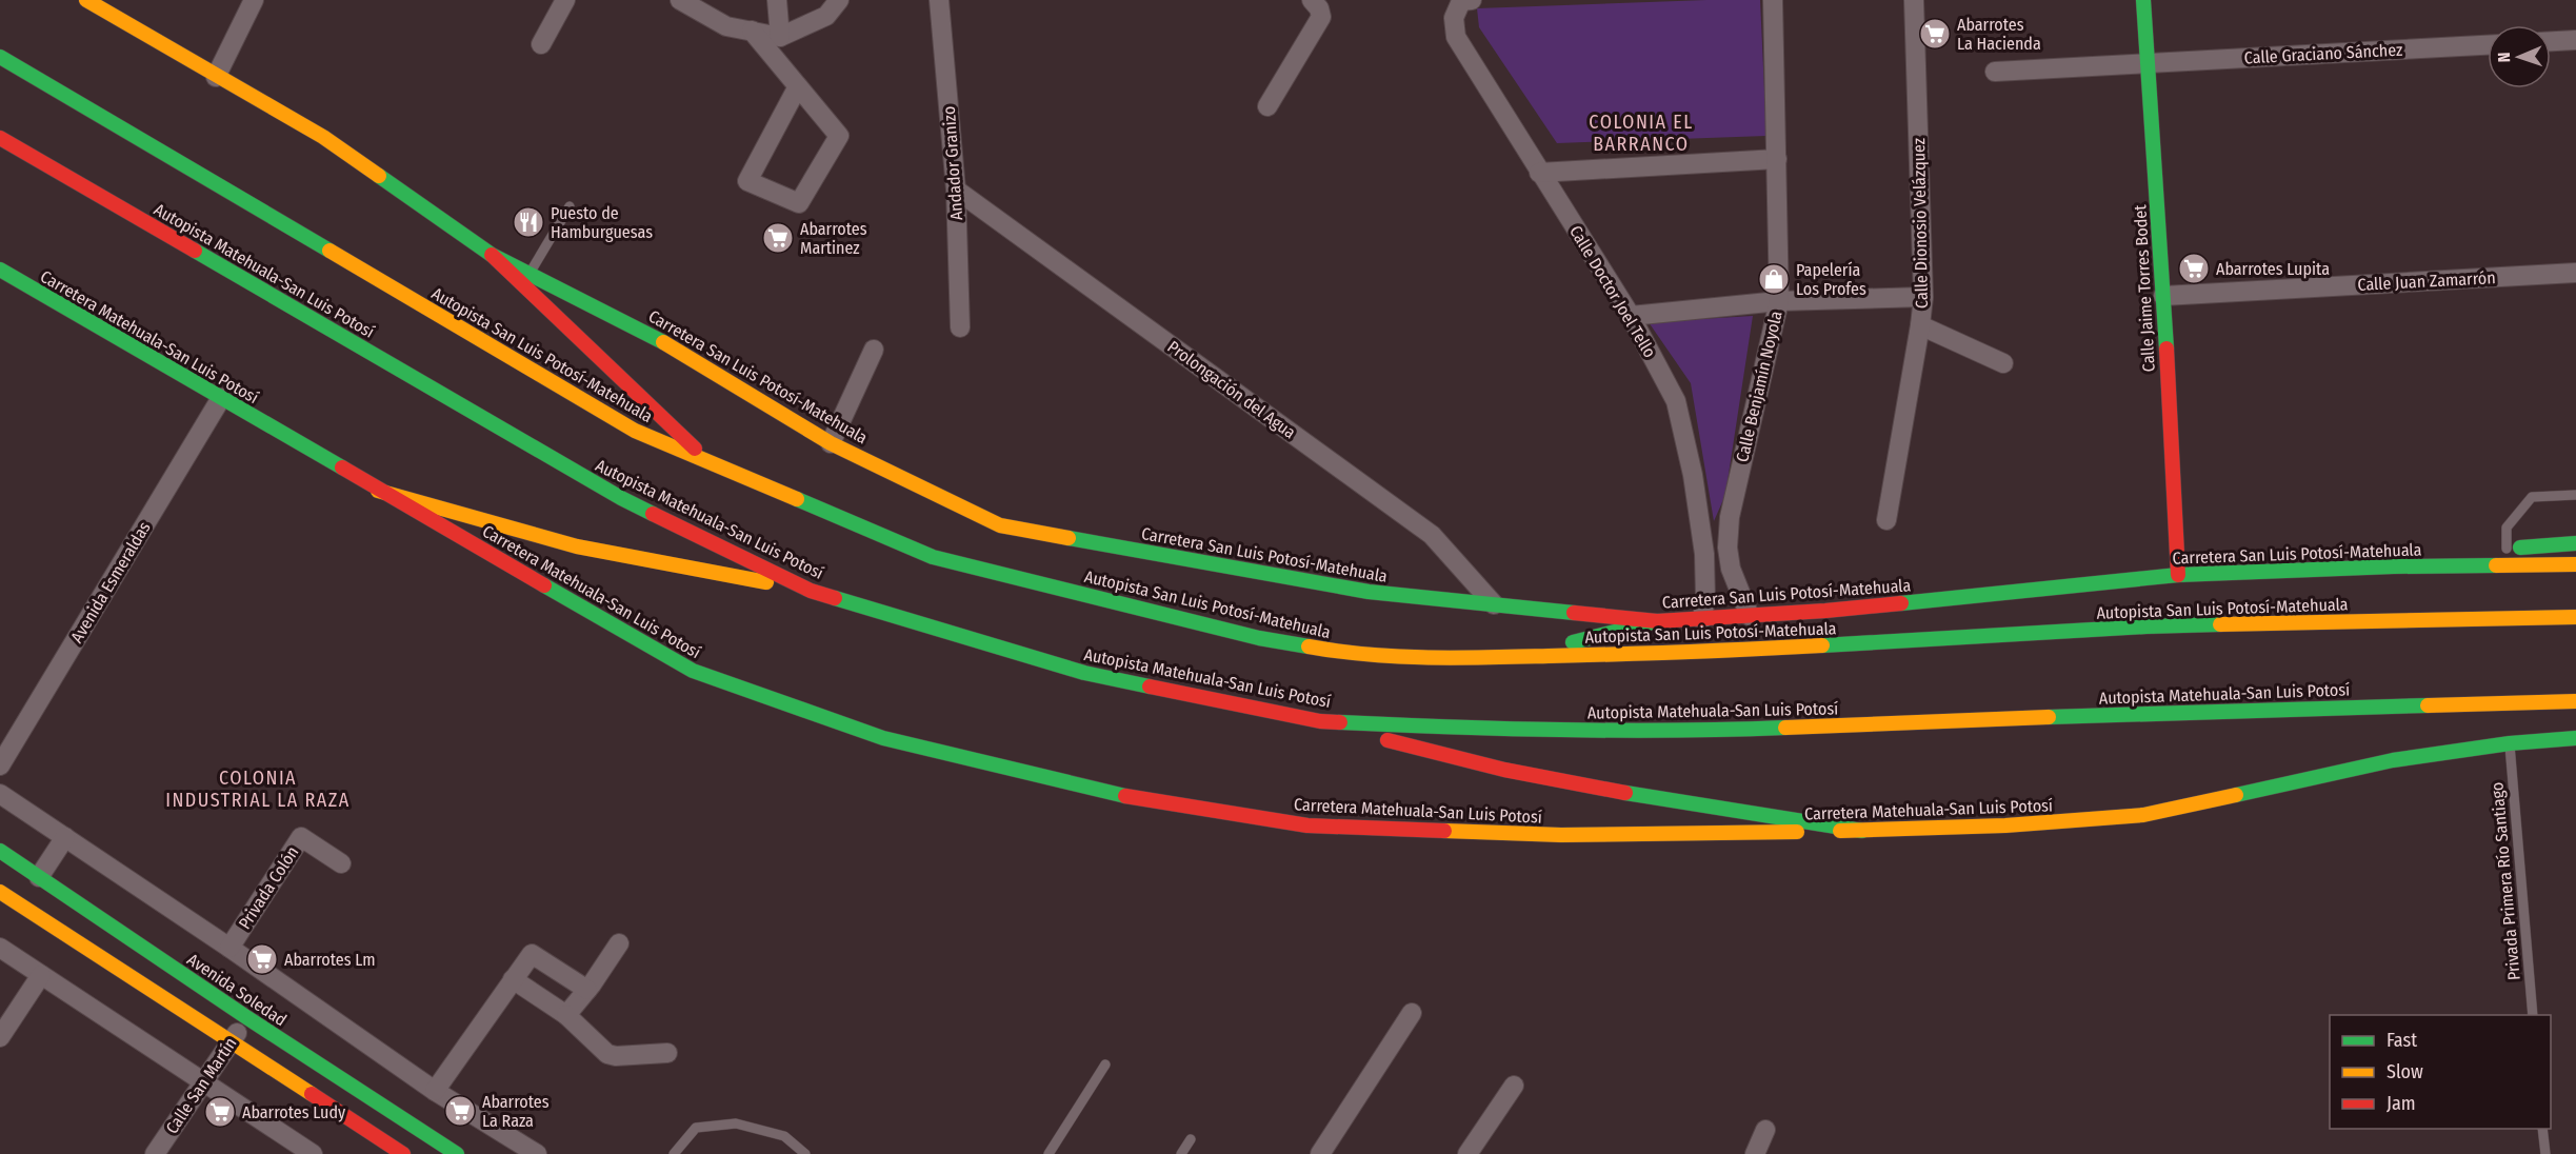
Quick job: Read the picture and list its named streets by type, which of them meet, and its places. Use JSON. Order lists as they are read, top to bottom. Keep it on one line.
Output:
{"streets":{"main road":["Autopista Matehuala-San Luis Potosí","Calle Jaime Torres Bodet","Carretera Matehuala-San Luis Potosí","Autopista San Luis Potosí-Matehuala","Carretera San Luis Potosí-Matehuala","Avenida Soledad"],"street":["Calle Graciano Sánchez","Andador Granizo","Calle Dionosio Velázquez","Calle Juan Zamarrón","Calle Doctor Joel Tello","Calle Benjamín Noyola","Prolongación del Agua","Avenida Esmeraldas","Privada Colón","Calle San Martín"],"lane":["Privada Primera Río Santiago"]},"crossings":[["Calle Graciano Sánchez","Calle Jaime Torres Bodet"],["Andador Granizo","Prolongación del Agua"],["Calle Juan Zamarrón","Calle Jaime Torres Bodet"],["Calle Jaime Torres Bodet","Carretera San Luis Potosí-Matehuala"],["Calle Doctor Joel Tello","Carretera San Luis Potosí-Matehuala"],["Carretera Matehuala-San Luis Potosí","Avenida Esmeraldas"],["Carretera Matehuala-San Luis Potosí","Privada Primera Río Santiago"],["Carretera San Luis Potosí-Matehuala","Calle Benjamín Noyola"],["Carretera San Luis Potosí-Matehuala","Prolongación del Agua"],["Avenida Soledad","Calle San Martín"]],"districts":["COLONIA EL BARRANCO","COLONIA INDUSTRIAL LA RAZA"],"places":{"supermarket":["Abarrotes La Hacienda","Abarrotes Martinez","Abarrotes Lupita","Abarrotes Lm","Abarrotes La Raza","Abarrotes Ludy"],"restaurant":["Puesto de Hamburguesas"],"shop":["Papelería Los Profes"]},"legend":["Fast","Slow","Jam"],"north":"left"}
